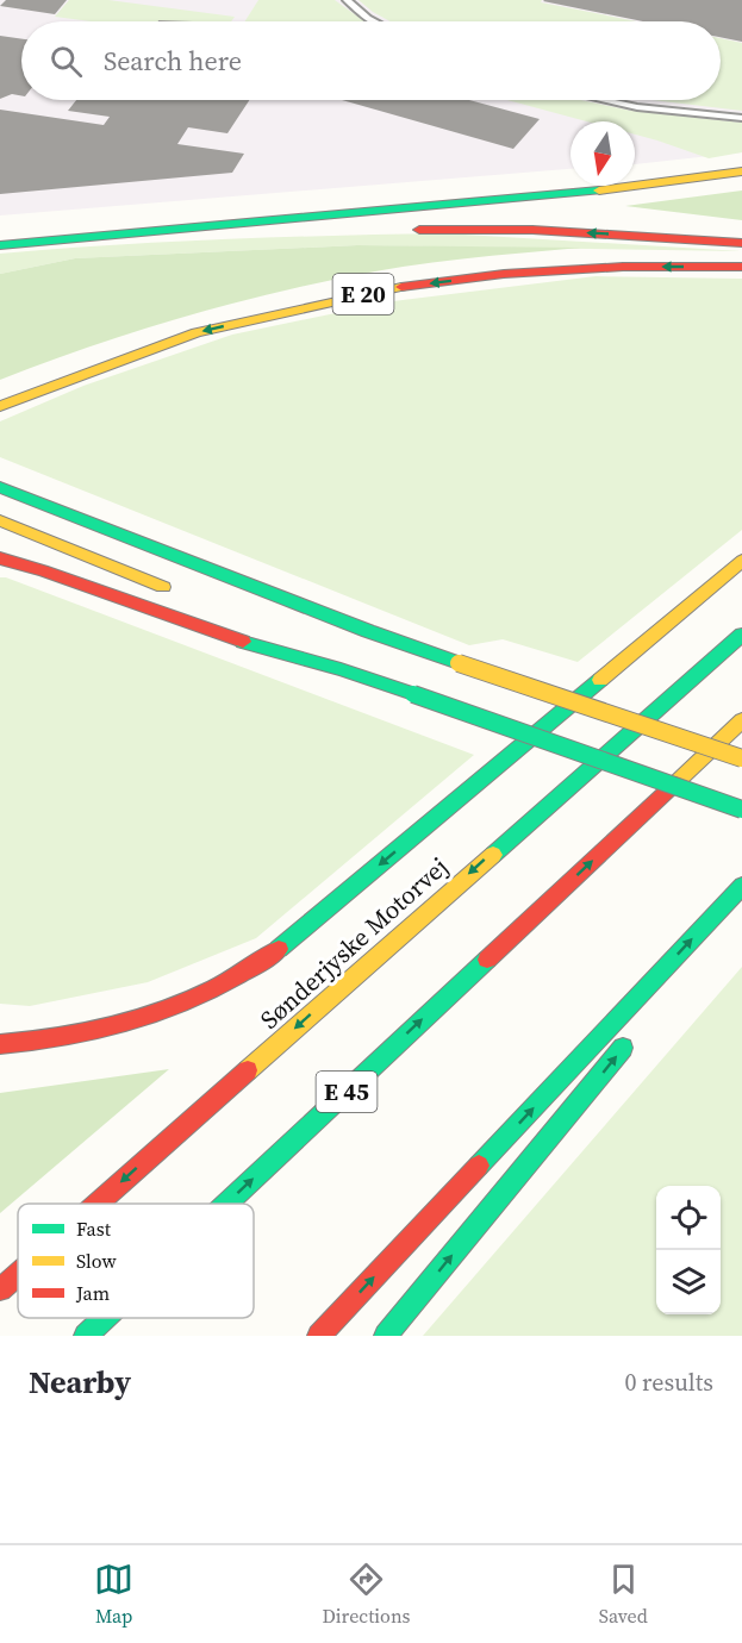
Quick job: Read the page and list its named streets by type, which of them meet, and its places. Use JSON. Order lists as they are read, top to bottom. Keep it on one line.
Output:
{"streets":{"highway":["E 20","Sønderjyske Motorvej","E 45"]},"legend":["Fast","Slow","Jam"],"north":"bottom","page":{"search":"Search here","heading":["Nearby","0 results"],"nav":["Map","Directions","Saved"]}}
